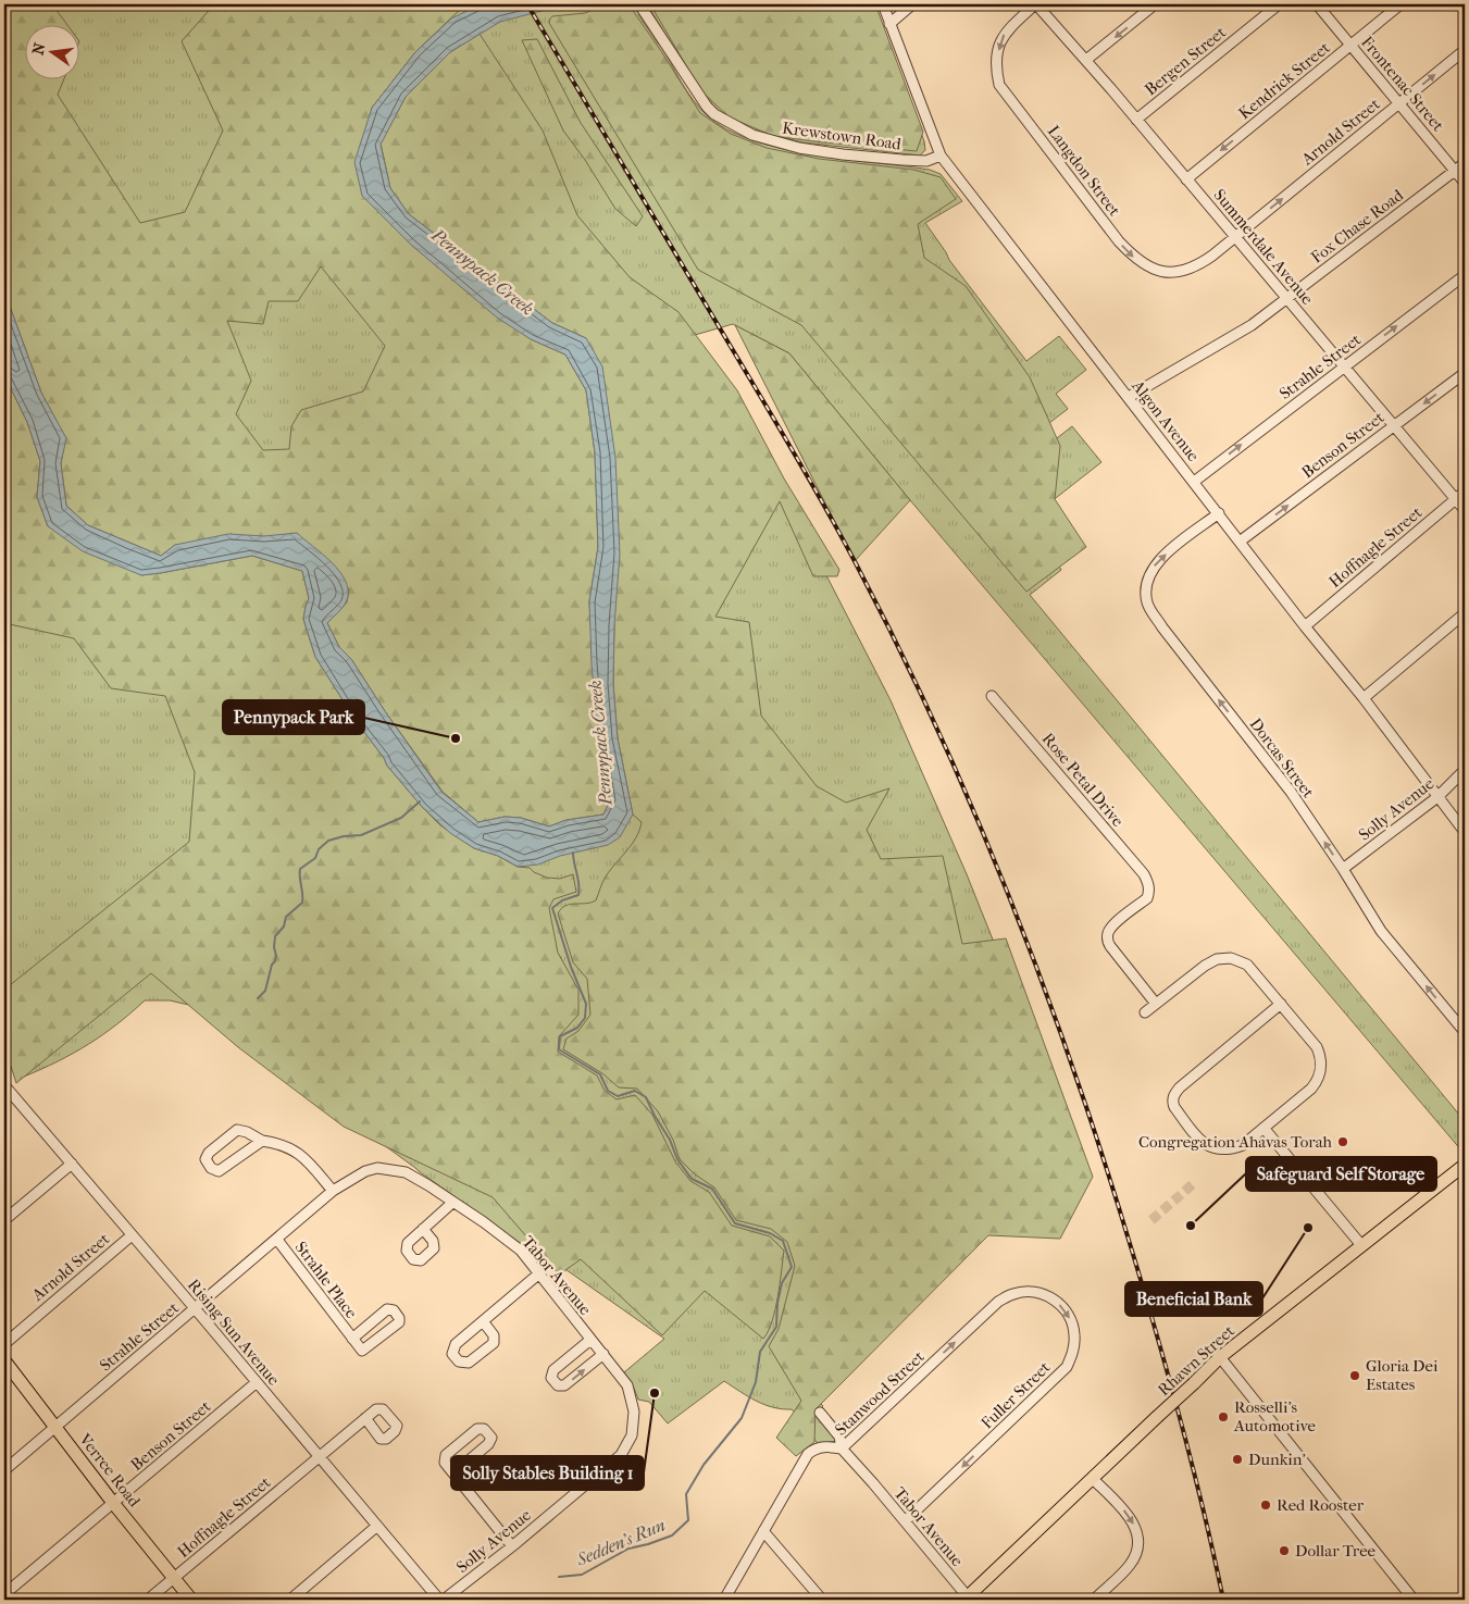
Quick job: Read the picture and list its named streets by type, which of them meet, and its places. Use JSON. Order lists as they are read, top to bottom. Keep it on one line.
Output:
{"streets":{"main road":["Rhawn Street","Verree Road"],"street":["Bergen Street","Kendrick Street","Frontenac Street","Arnold Street","Krewstown Road","Langdon Street","Fox Chase Road","Summerdale Avenue","Strahle Street","Algon Avenue","Benson Street","Hoffnagle Street","Dorcas Street","Rose Petal Drive","Solly Avenue","Tabor Avenue","Strahle Place","Rising Sun Avenue","Stanwood Street","Fuller Street"]},"crossings":[["Bergen Street","Summerdale Avenue"],["Kendrick Street","Frontenac Street"],["Kendrick Street","Summerdale Avenue"],["Frontenac Street","Arnold Street"],["Frontenac Street","Fox Chase Road"],["Arnold Street","Langdon Street"],["Arnold Street","Summerdale Avenue"],["Arnold Street","Rising Sun Avenue"],["Krewstown Road","Algon Avenue"],["Langdon Street","Summerdale Avenue"],["Fox Chase Road","Summerdale Avenue"],["Fox Chase Road","Algon Avenue"],["Summerdale Avenue","Strahle Street"],["Summerdale Avenue","Benson Street"],["Summerdale Avenue","Hoffnagle Street"],["Strahle Street","Algon Avenue"],["Strahle Street","Tabor Avenue"],["Strahle Street","Strahle Place"],["Strahle Street","Rising Sun Avenue"],["Strahle Street","Verree Road"],["Algon Avenue","Benson Street"],["Algon Avenue","Hoffnagle Street"],["Algon Avenue","Dorcas Street"],["Algon Avenue","Solly Avenue"],["Benson Street","Rising Sun Avenue"],["Benson Street","Verree Road"],["Hoffnagle Street","Rising Sun Avenue"],["Hoffnagle Street","Verree Road"],["Dorcas Street","Solly Avenue"],["Solly Avenue","Tabor Avenue"],["Tabor Avenue","Rhawn Street"],["Tabor Avenue","Stanwood Street"],["Tabor Avenue","Fuller Street"],["Stanwood Street","Fuller Street"]],"one_way":["Kendrick Street","Arnold Street","Strahle Street","Dorcas Street","Stanwood Street"],"water":["Pennypack Creek","Sedden's Run"],"places":["Pennypack Park","Congregation Ahavas Torah","Safeguard Self Storage","Beneficial Bank","Gloria Dei Estates","Solly Stables Building 1","Rosselli's Automotive","Dunkin'","Red Rooster","Dollar Tree"],"north":"left"}
